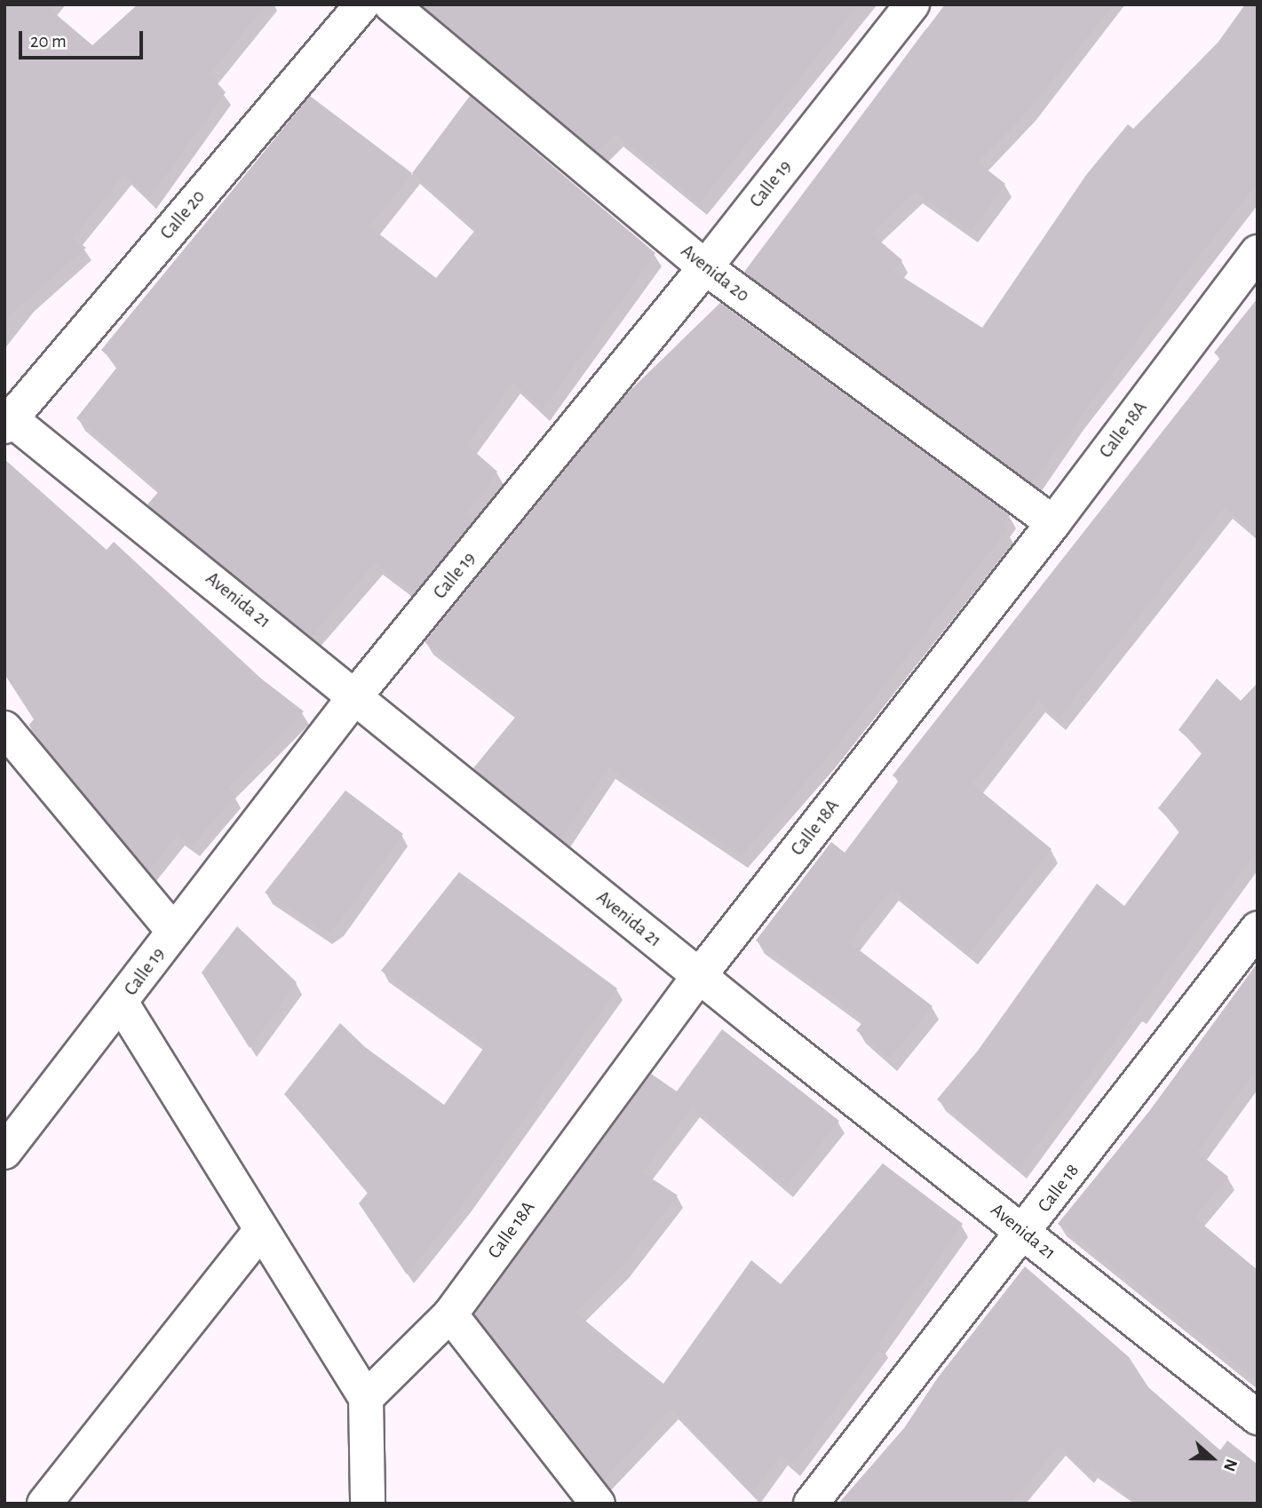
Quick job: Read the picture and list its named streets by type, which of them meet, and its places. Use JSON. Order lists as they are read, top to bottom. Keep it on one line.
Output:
{"streets":{"street":["Calle 19","Calle 20","Avenida 20","Calle 18A","Avenida 21","Calle 18"]},"crossings":[["Calle 19","Avenida 20"],["Calle 19","Avenida 21"],["Calle 20","Avenida 21"],["Avenida 20","Calle 18A"],["Calle 18A","Avenida 21"],["Avenida 21","Calle 18"]],"scale_bar":"20 m","north":"right"}
